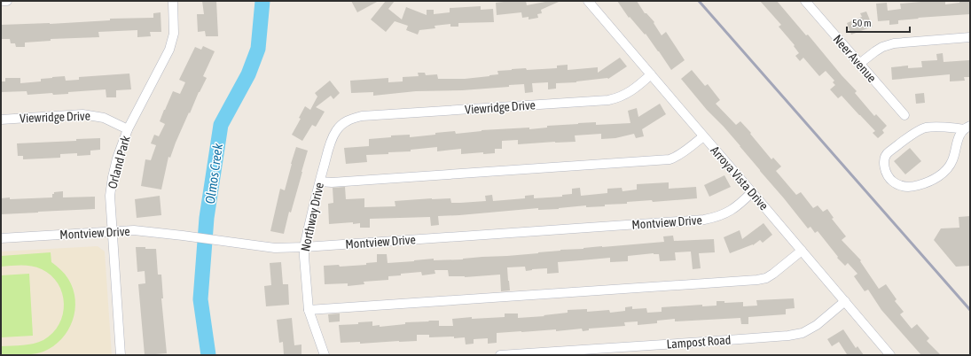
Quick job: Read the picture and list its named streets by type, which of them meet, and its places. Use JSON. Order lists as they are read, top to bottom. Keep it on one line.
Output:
{"streets":{"street":["Neer Avenue","Viewridge Drive","Orland Park","Arroya Vista Drive","Northway Drive","Montview Drive","Lampost Road"]},"crossings":[["Viewridge Drive","Orland Park"],["Viewridge Drive","Arroya Vista Drive"],["Viewridge Drive","Northway Drive"],["Orland Park","Montview Drive"],["Arroya Vista Drive","Montview Drive"],["Arroya Vista Drive","Lampost Road"],["Northway Drive","Montview Drive"]],"water":["Olmos Creek"],"scale_bar":"50 m"}
